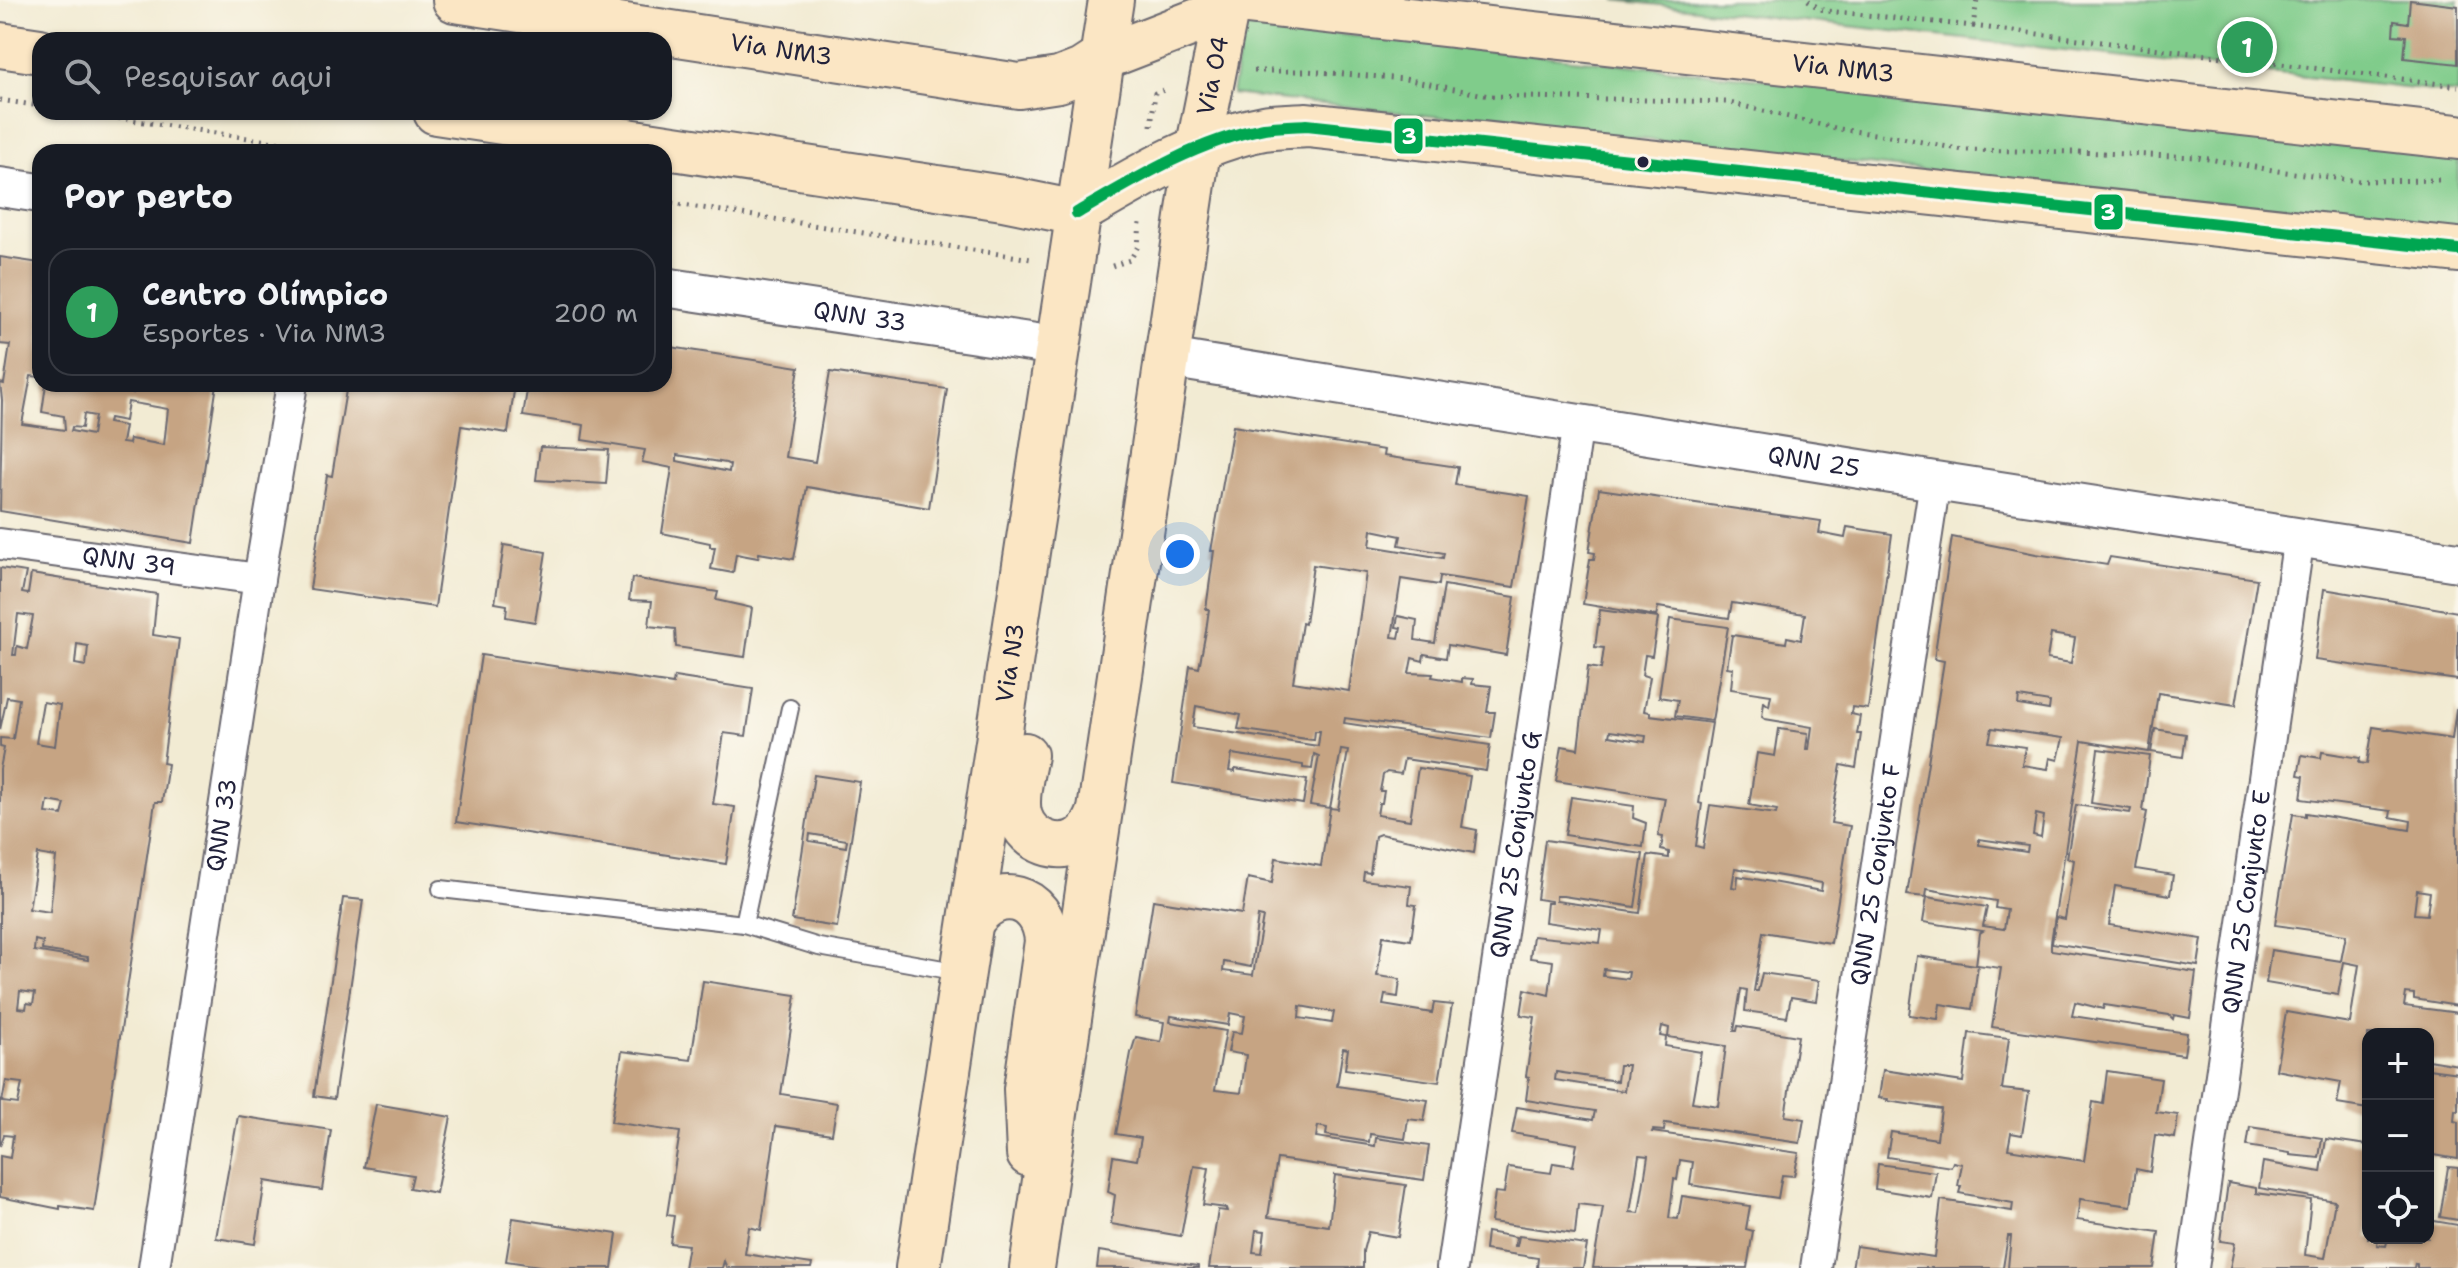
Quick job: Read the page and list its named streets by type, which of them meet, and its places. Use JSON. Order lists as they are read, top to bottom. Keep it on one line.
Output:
{"streets":{"main road":["Via NM3","Via O4","Via N3"],"street":["QNN 33","QNN 25","QNN 39","QNN 25 Conjunto G","QNN 25 Conjunto F","QNN 25 Conjunto E"]},"crossings":[["Via NM3","Via O4"],["Via NM3","Via N3"],["QNN 33","QNN 39"],["QNN 33","Via N3"],["QNN 25","QNN 25 Conjunto G"],["QNN 25","QNN 25 Conjunto F"],["QNN 25","QNN 25 Conjunto E"]],"lines":["transit line 3"],"page":{"pins":"1","search":"Pesquisar aqui","heading":"Por perto","list":[{"mark":"1","name":"Centro Olímpico","note":"Esportes · Via NM3","value":"200 m"}],"map_buttons":["+","−"]}}
